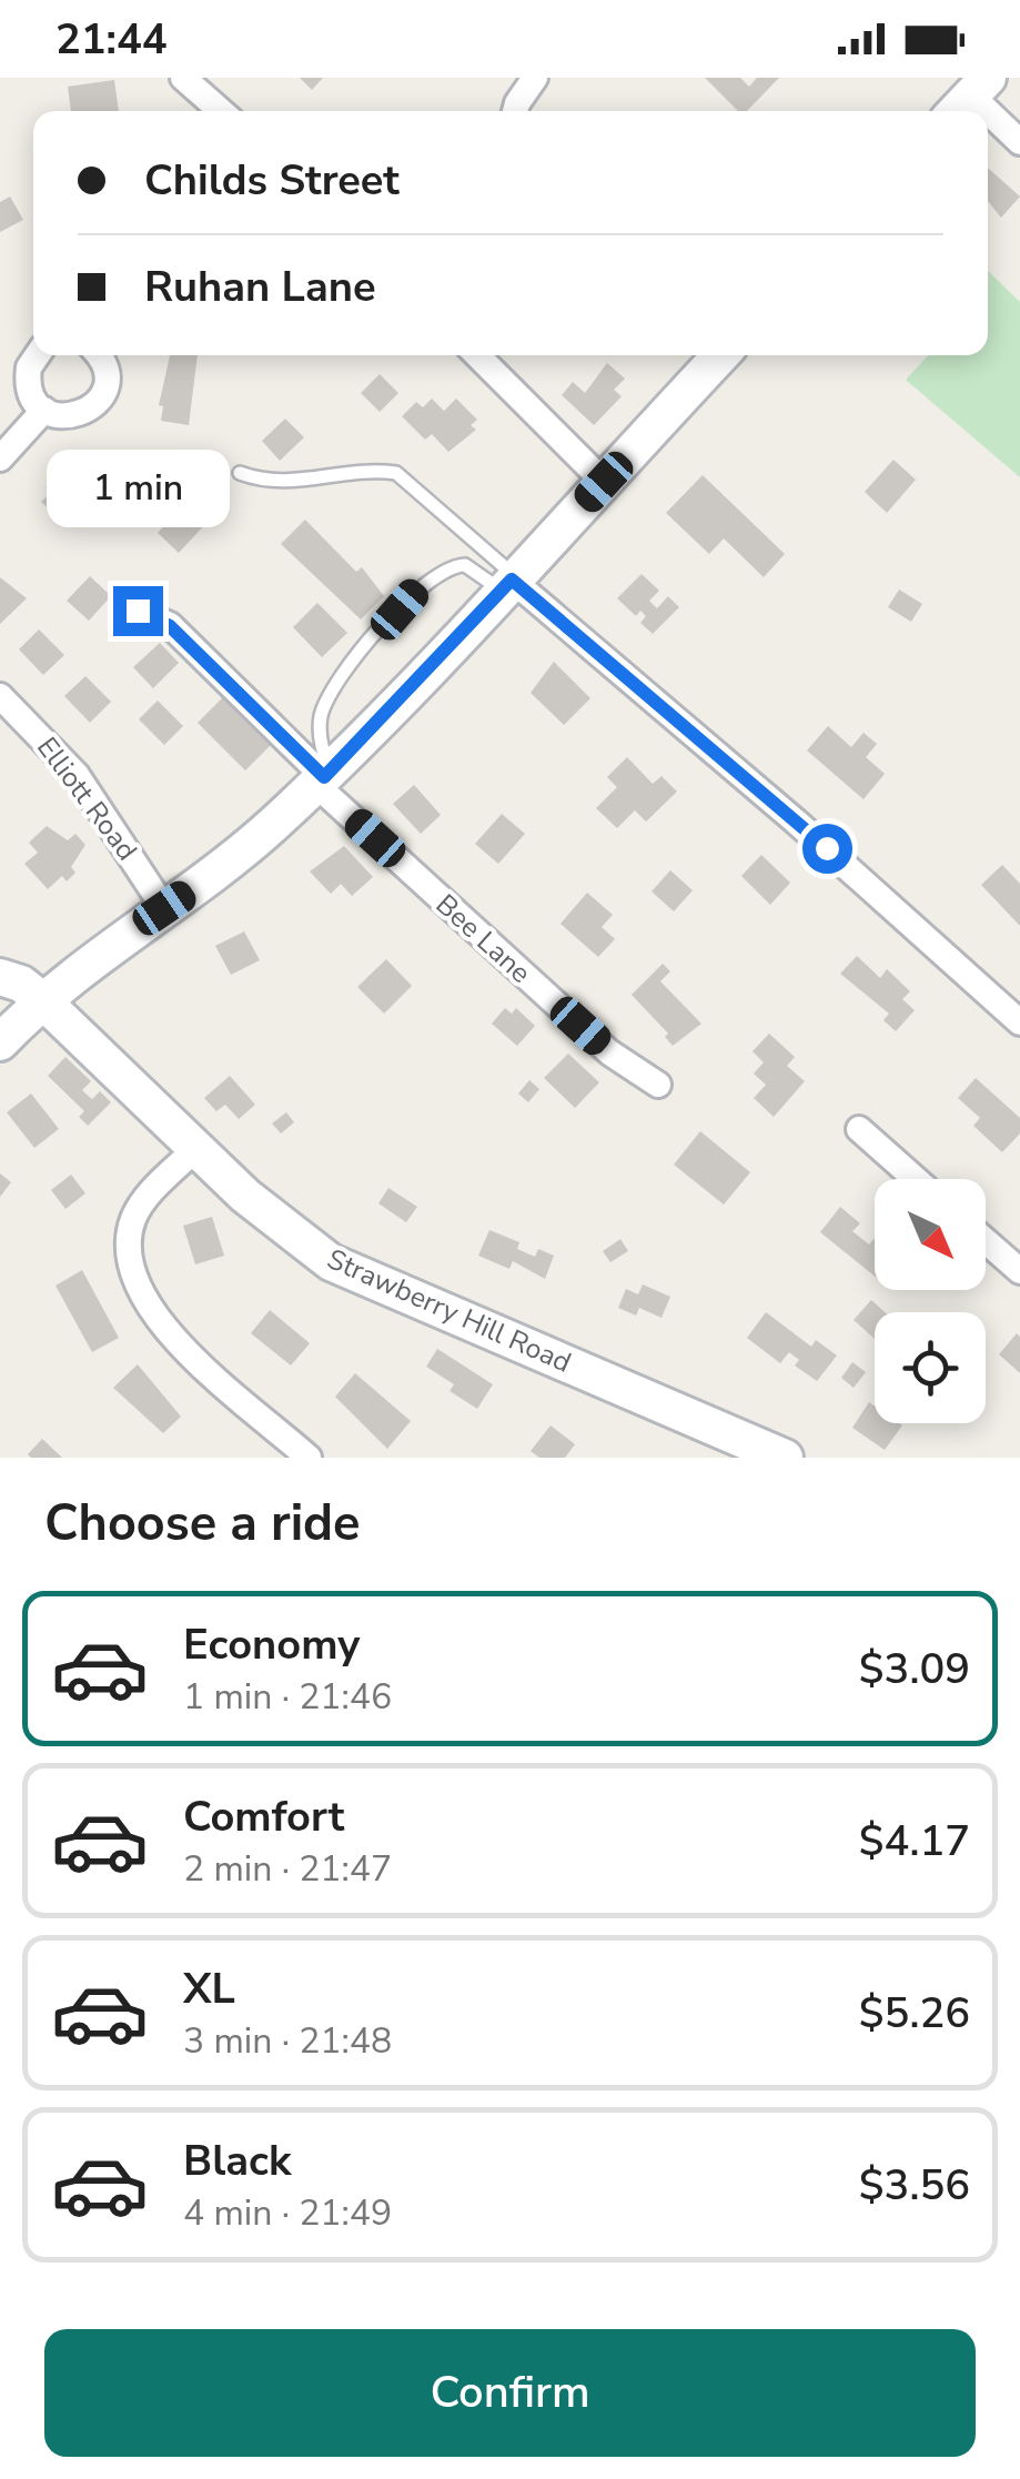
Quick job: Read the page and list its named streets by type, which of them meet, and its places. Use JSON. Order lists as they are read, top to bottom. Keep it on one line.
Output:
{"streets":{"main road":["Strawberry Hill Road"],"street":["Elliott Road","Bee Lane"]},"north":"bottom right","page":{"status":"21:44","banner":["Childs Street","Ruhan Lane"],"bubble":"1 min","heading":"Choose a ride","list":[{"name":"Economy","note":"1 min · 21:46","value":"$3.09"},{"name":"Comfort","note":"2 min · 21:47","value":"$4.17"},{"name":"XL","note":"3 min · 21:48","value":"$5.26"},{"name":"Black","note":"4 min · 21:49","value":"$3.56"}],"buttons":"Confirm"}}
